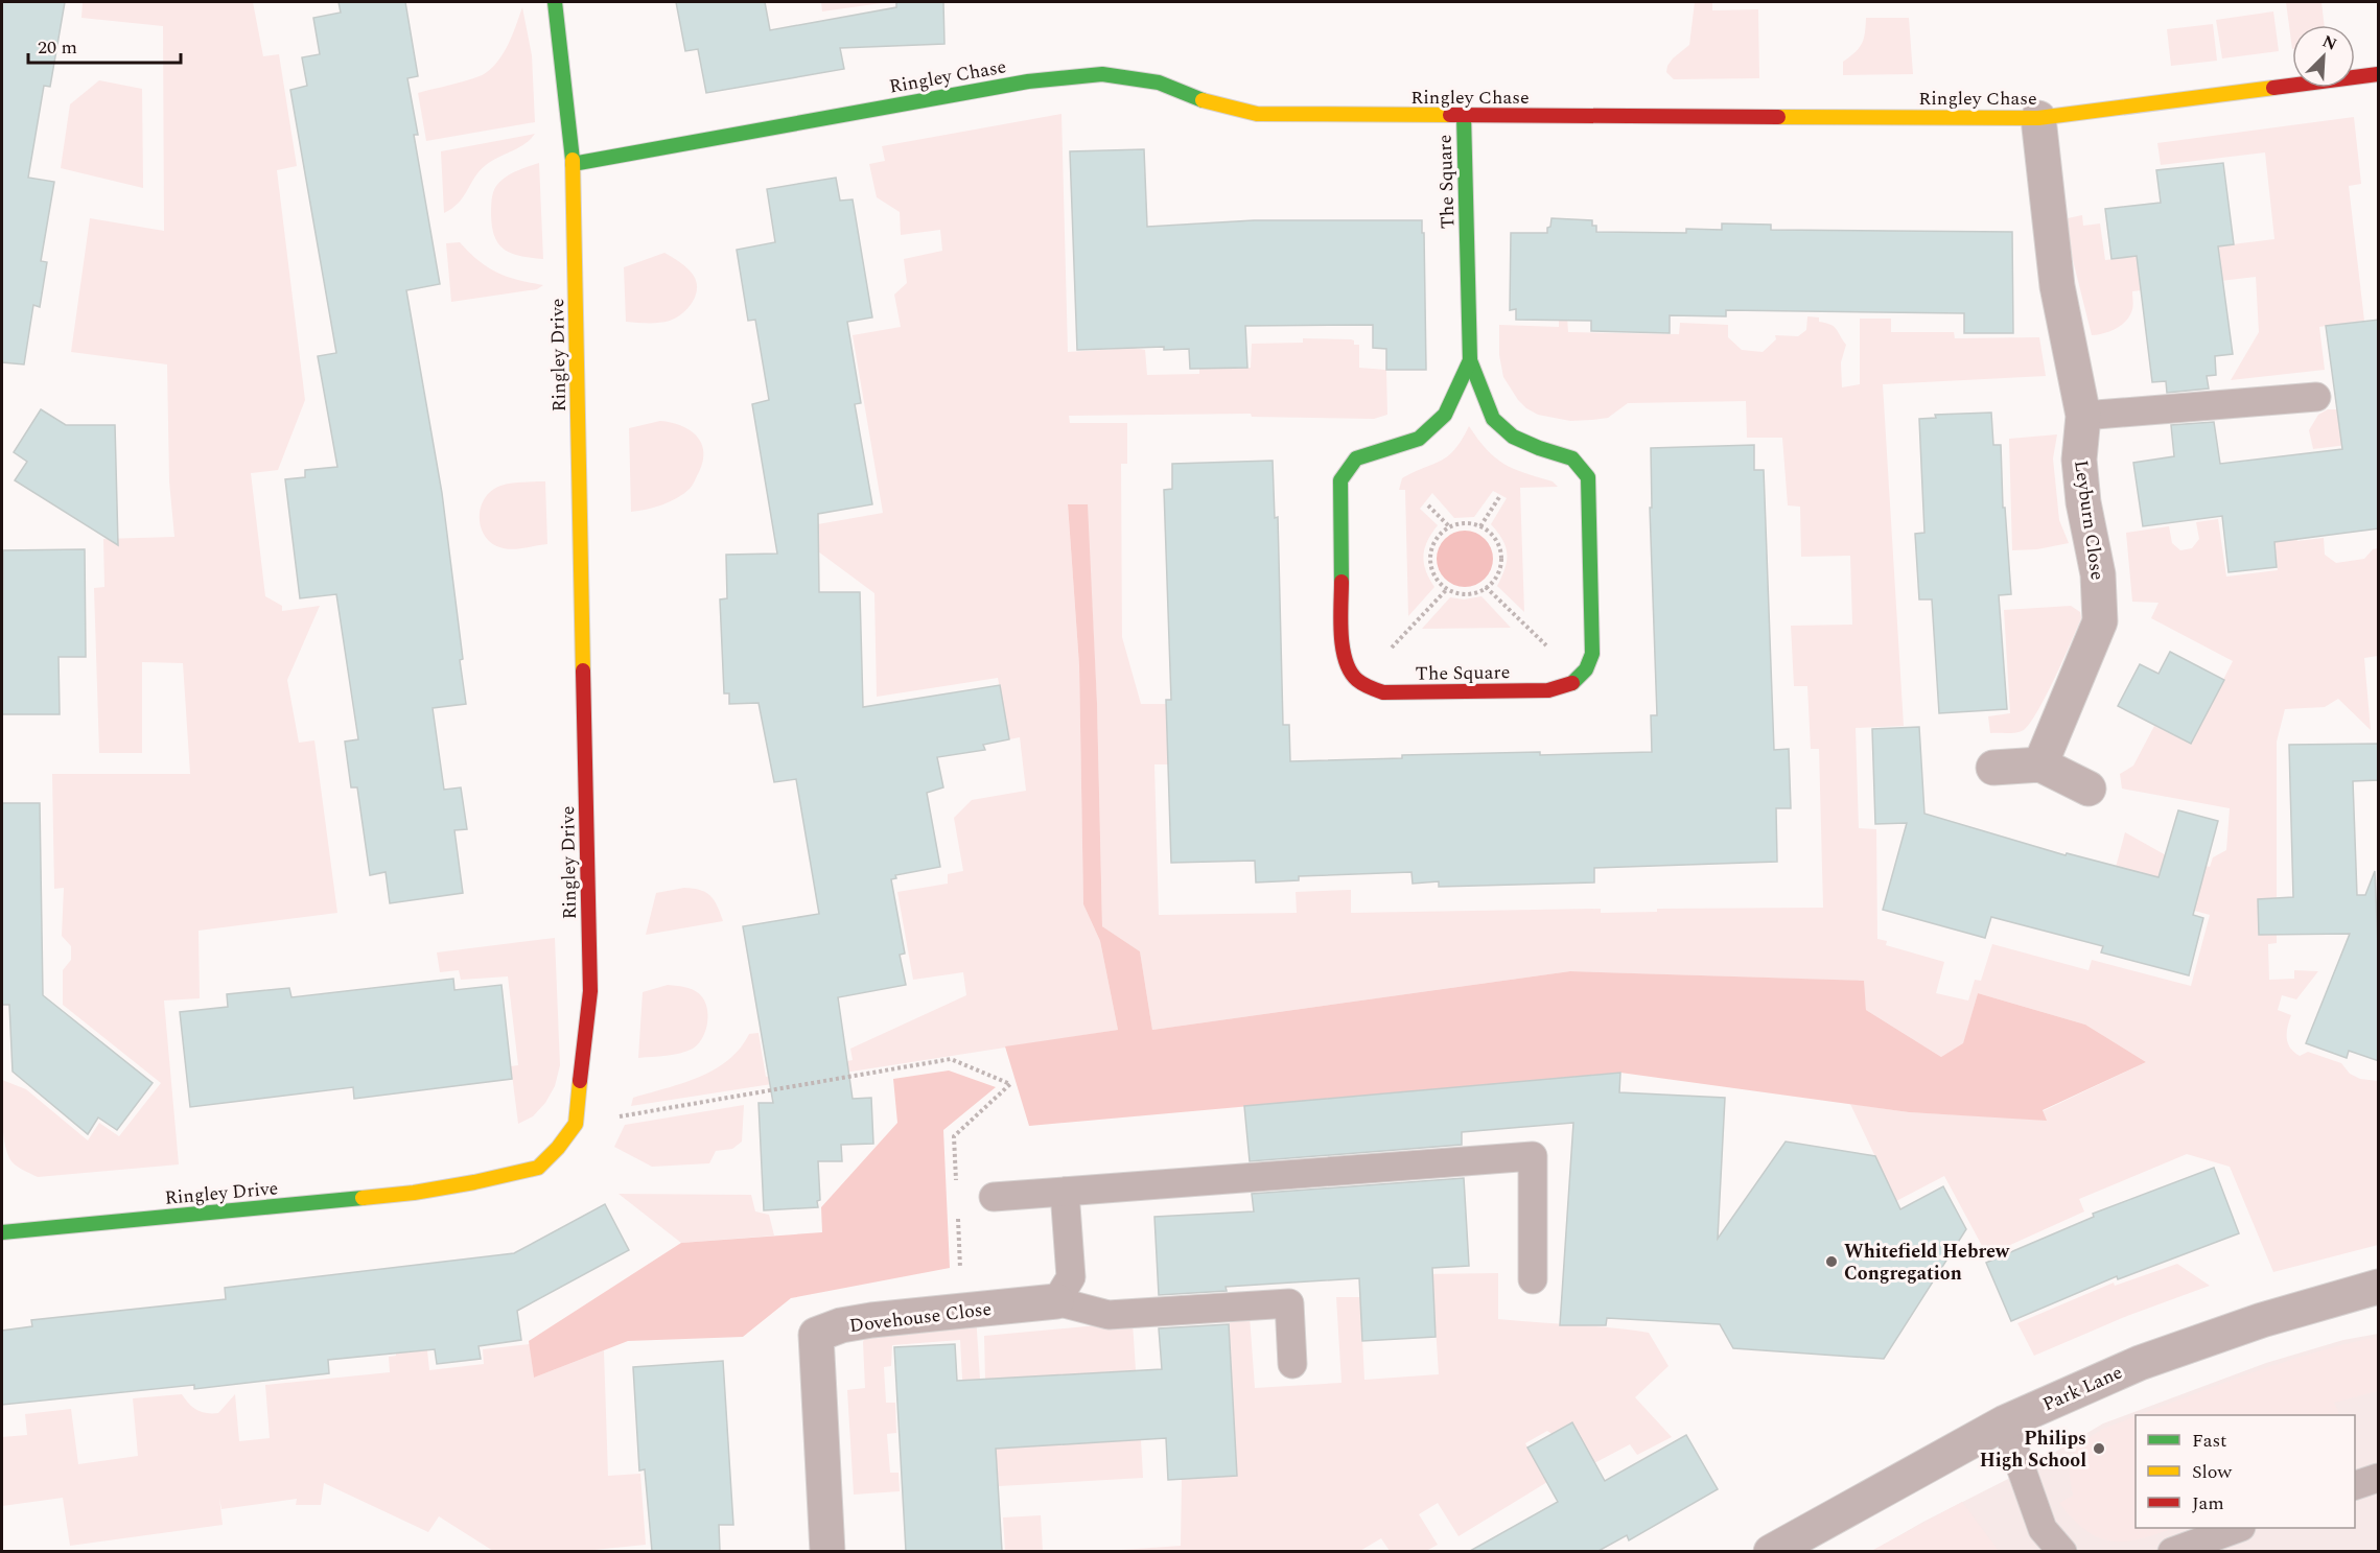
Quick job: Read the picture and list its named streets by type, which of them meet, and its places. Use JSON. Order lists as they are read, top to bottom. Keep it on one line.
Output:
{"streets":{"street":["Ringley Chase","The Square","Ringley Drive","Leyburn Close","Dovehouse Close","Park Lane"]},"crossings":[["Ringley Chase","The Square"],["Ringley Chase","Ringley Drive"],["Ringley Chase","Leyburn Close"]],"places":["Whitefield Hebrew Congregation","Philips High School"],"legend":["Fast","Slow","Jam"],"scale_bar":"20 m","north":"top right"}
